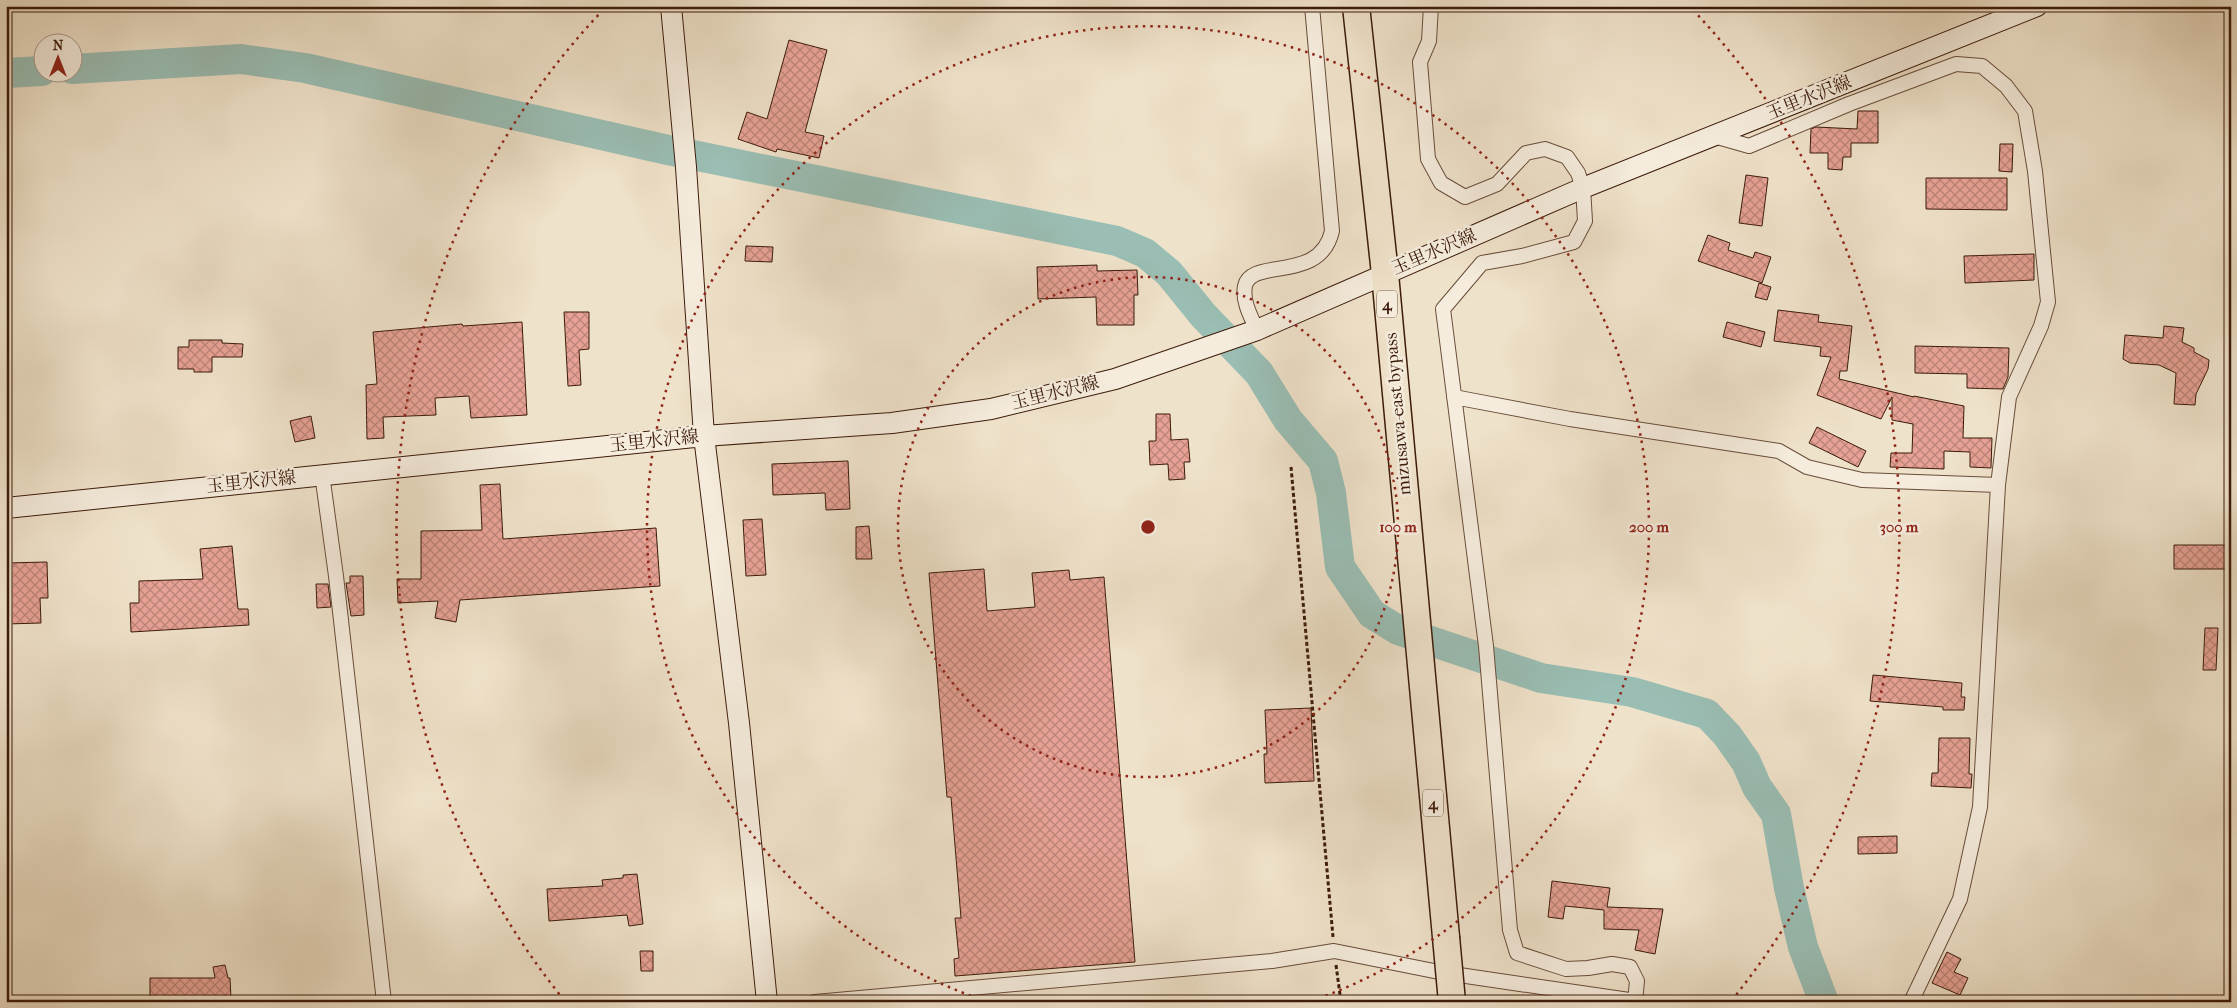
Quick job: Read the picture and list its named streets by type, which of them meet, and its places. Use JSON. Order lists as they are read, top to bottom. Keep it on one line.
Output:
{"streets":{"highway":["4","mizusawa-east bypass"],"main road":["玉里水沢線"]},"crossings":[["玉里水沢線","mizusawa-east bypass"]],"north":"top","rings":["100 m","200 m","300 m"]}
